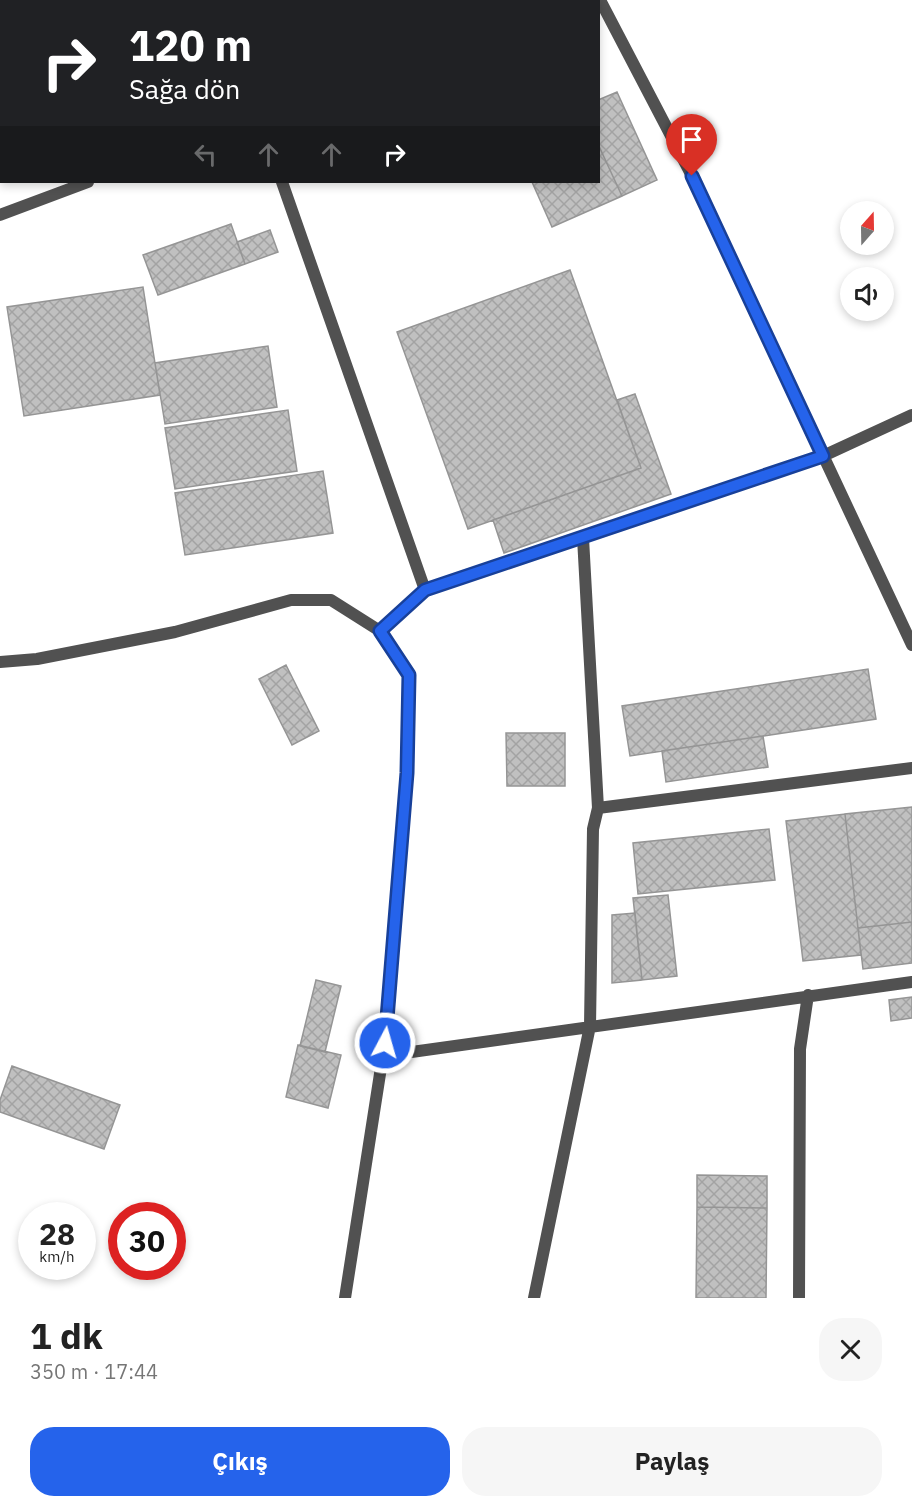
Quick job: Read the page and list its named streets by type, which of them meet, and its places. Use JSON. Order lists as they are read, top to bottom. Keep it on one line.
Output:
{"north":"top","page":{"turn":["120 m","Sağa dön"],"speed":"28 km/h","limit":"30","heading":["1 dk","350 m · 17:44"],"buttons":["Çıkış","Paylaş"]}}
